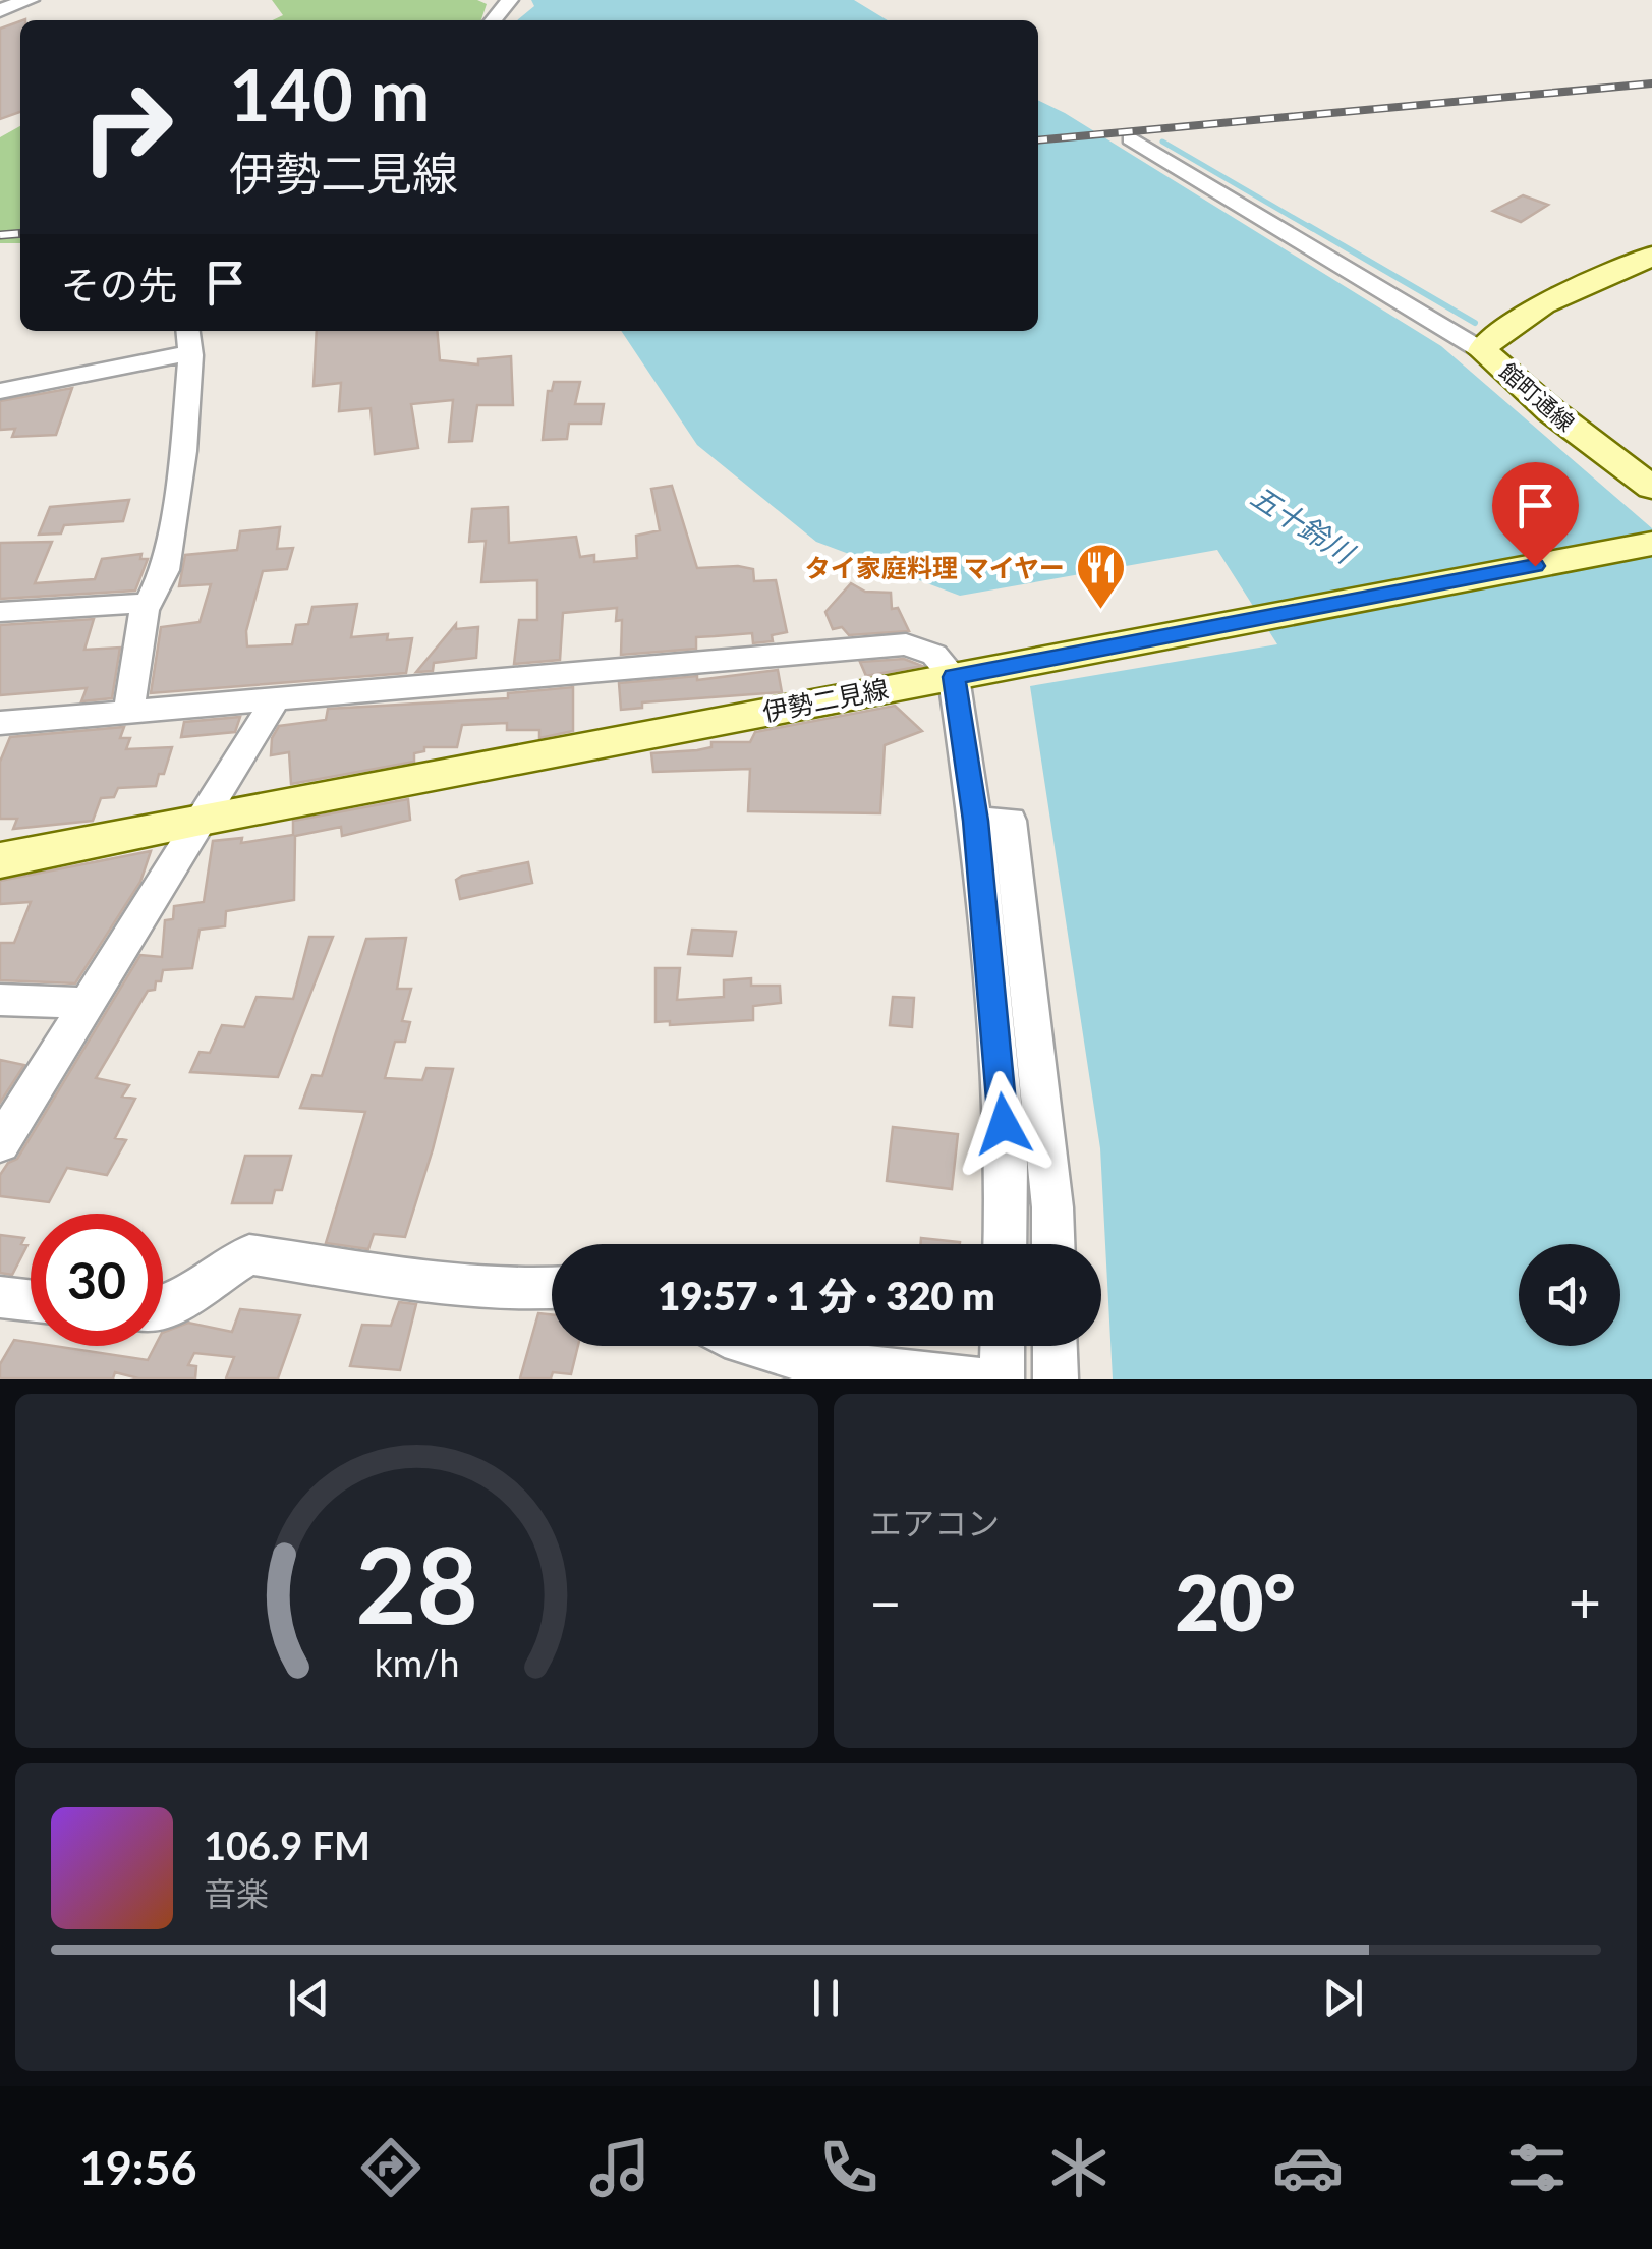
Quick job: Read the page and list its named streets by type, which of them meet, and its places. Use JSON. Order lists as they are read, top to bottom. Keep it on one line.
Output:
{"streets":{"main road":["館町通線","伊勢二見線"]},"water":["五十鈴川"],"places":{"restaurant":["タイ家庭料理 マイヤー"]},"page":{"turn":["140 m","伊勢二見線"],"then":"その先","limit":"30","trip":"19:57 · 1 分 · 320 m","tile":"エアコン","heat":["−","20°","+"],"song":["106.9 FM","音楽"],"tabs":"19:56","gauge":["28","km/h"]}}
